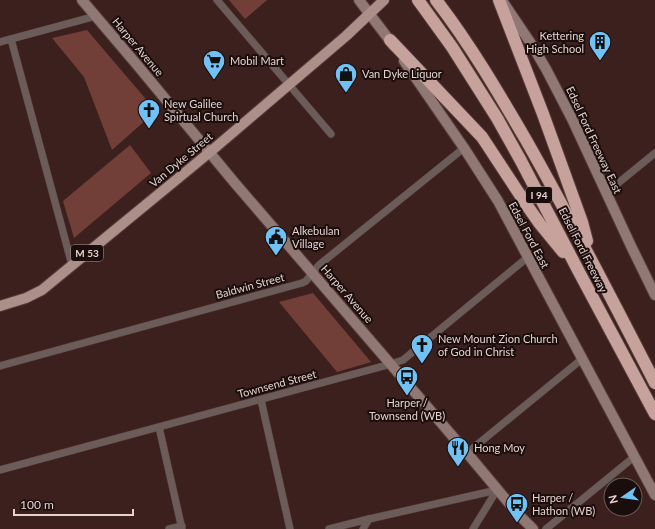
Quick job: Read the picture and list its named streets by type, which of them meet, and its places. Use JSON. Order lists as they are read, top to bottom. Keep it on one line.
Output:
{"streets":{"highway":["I 94","Edsel Ford Freeway"],"main road":["Van Dyke Street","M 53"],"street":["Harper Avenue","Edsel Ford Freeway East","Edsel Ford East","Baldwin Street","Townsend Street"]},"crossings":[["Harper Avenue","Van Dyke Street"],["Harper Avenue","Baldwin Street"],["Harper Avenue","Townsend Street"],["Van Dyke Street","Edsel Ford East"],["Edsel Ford East","Baldwin Street"],["Edsel Ford East","Townsend Street"]],"places":{"building":["Kettering High School"],"supermarket":["Mobil Mart"],"shop":["Van Dyke Liquor"],"church":["New Galilee Spirtual Church","New Mount Zion Church of God in Christ"],"public building":["Alkebulan Village"],"bus stop":["Harper / Townsend (WB)","Harper / Hathon (WB)"],"restaurant":["Hong Moy"]},"scale_bar":"100 m","north":"left"}
